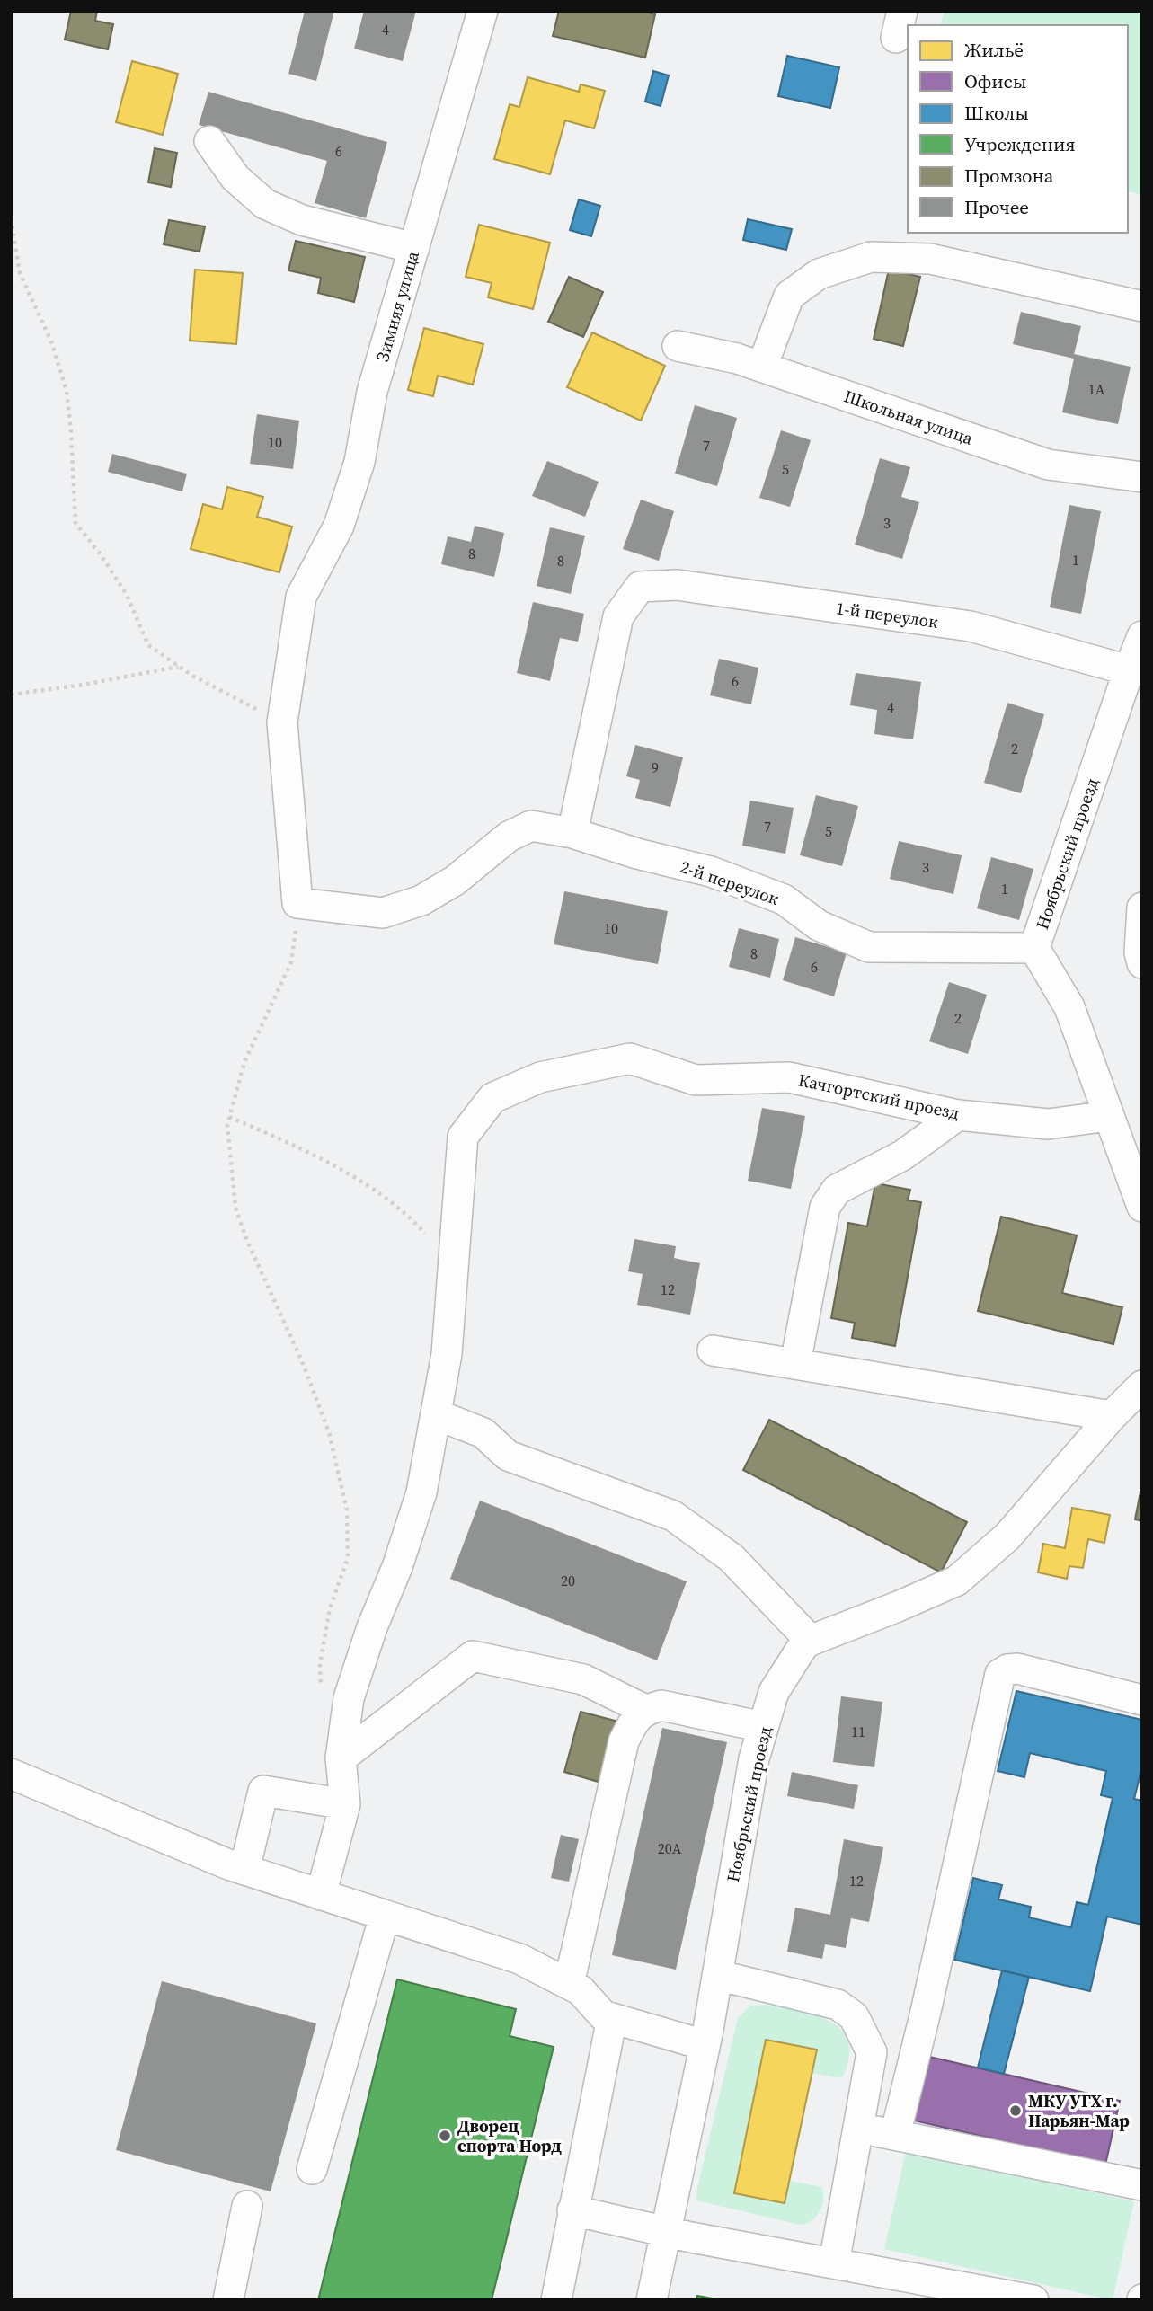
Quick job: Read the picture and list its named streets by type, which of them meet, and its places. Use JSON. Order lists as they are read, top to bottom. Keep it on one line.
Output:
{"streets":{"street":["Зимняя улица","Школьная улица","1-й переулок","Ноябрьский проезд","2-й переулок","Качгортский проезд"]},"crossings":[["Зимняя улица","2-й переулок"],["1-й переулок","Ноябрьский проезд"],["1-й переулок","2-й переулок"],["Ноябрьский проезд","2-й переулок"],["Ноябрьский проезд","Качгортский проезд"]],"places":["МКУ УГХ г. Нарьян-Мар","Дворец спорта Норд"],"house_numbers":["4","6","1А","10","7","5","3","8","1","8","6","4","2","9","7","5","3","1","10","8","6","2","12","20","11","20А","12"],"legend":["Жильё","Офисы","Школы","Учреждения","Промзона","Прочее"]}
